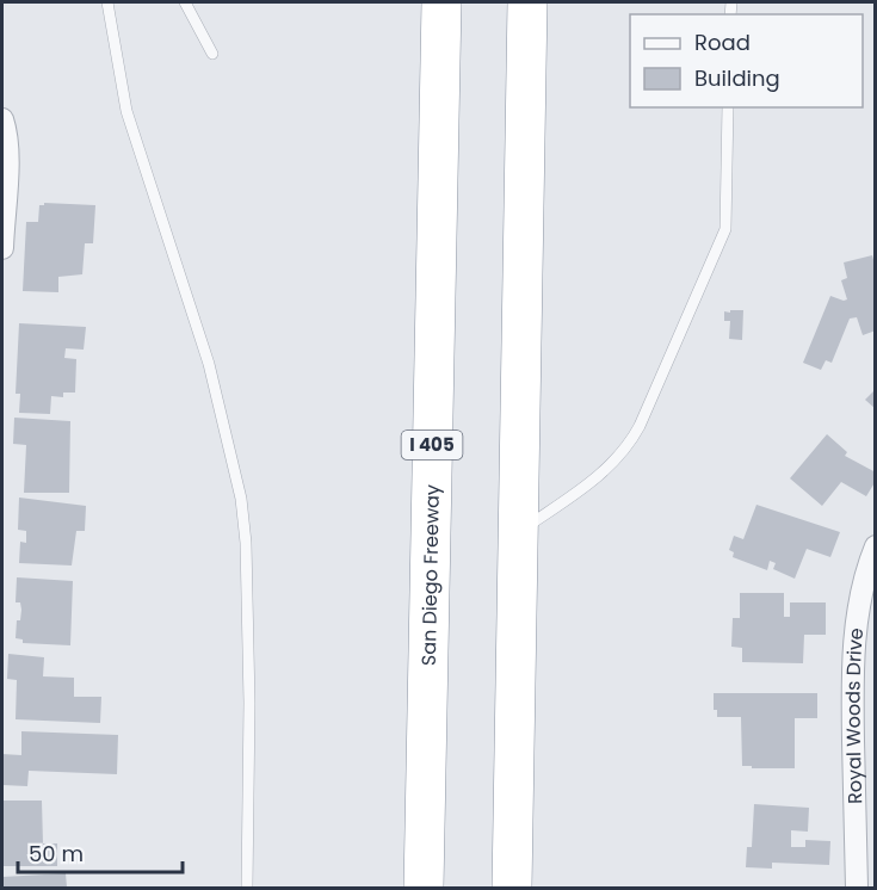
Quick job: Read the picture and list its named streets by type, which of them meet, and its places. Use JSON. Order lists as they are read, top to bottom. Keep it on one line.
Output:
{"streets":{"highway":["I 405","San Diego Freeway"],"street":["Royal Woods Drive"]},"legend":["Road","Building"],"scale_bar":"50 m"}
